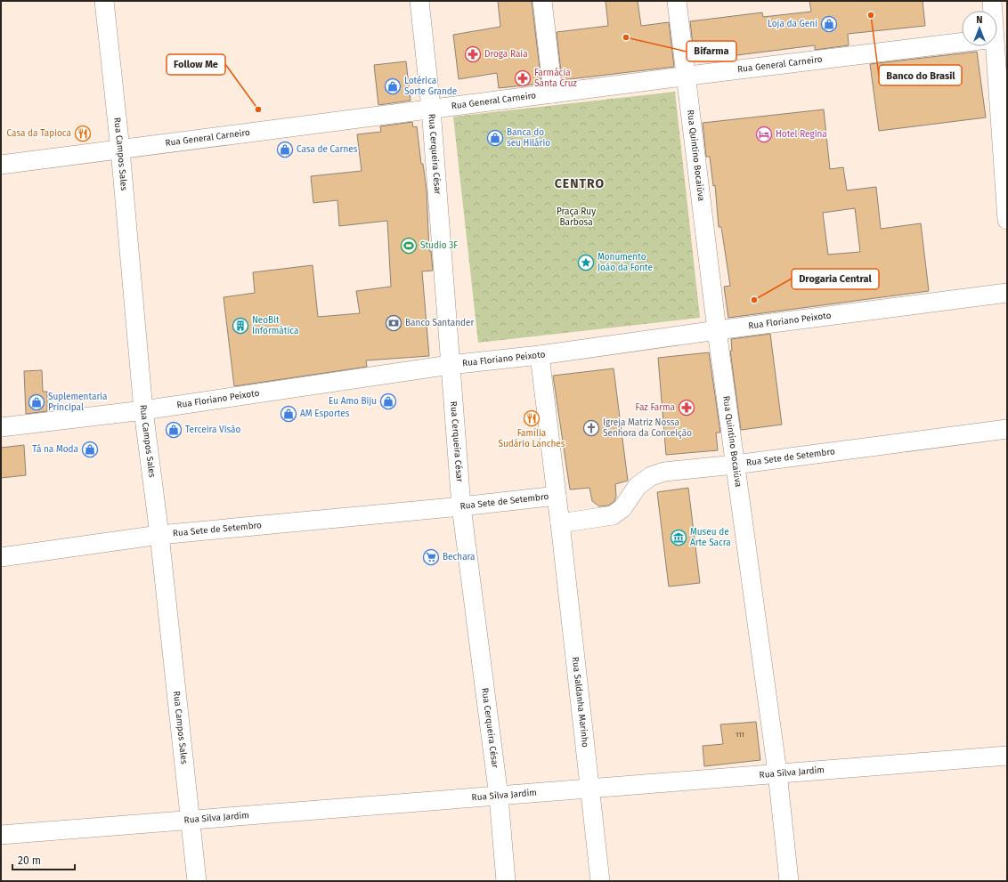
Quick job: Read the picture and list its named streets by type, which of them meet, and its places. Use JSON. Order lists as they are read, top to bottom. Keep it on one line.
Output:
{"streets":{"street":["Rua General Carneiro","Rua Campos Sales","Rua Cerqueira César","Rua Quintino Bocaiúva","Rua Floriano Peixoto","Rua Sete de Setembro","Rua Saldanha Marinho","Rua Silva Jardim"]},"crossings":[["Rua General Carneiro","Rua Campos Sales"],["Rua General Carneiro","Rua Cerqueira César"],["Rua General Carneiro","Rua Quintino Bocaiúva"],["Rua Campos Sales","Rua Floriano Peixoto"],["Rua Campos Sales","Rua Sete de Setembro"],["Rua Campos Sales","Rua Silva Jardim"],["Rua Cerqueira César","Rua Floriano Peixoto"],["Rua Cerqueira César","Rua Sete de Setembro"],["Rua Cerqueira César","Rua Silva Jardim"],["Rua Quintino Bocaiúva","Rua Floriano Peixoto"],["Rua Quintino Bocaiúva","Rua Sete de Setembro"],["Rua Quintino Bocaiúva","Rua Silva Jardim"],["Rua Sete de Setembro","Rua Saldanha Marinho"],["Rua Saldanha Marinho","Rua Silva Jardim"]],"districts":["CENTRO"],"parks":["Praça Ruy Barbosa"],"places":{"other":["Banco do Brasil","Bifarma","Follow Me","Drogaria Central"],"shop":["Loja da Geni","Lotérica Sorte Grande","Banca do seu Hilário","Casa de Carnes","Eu Amo Biju","Suplementaria Principal","AM Esportes","Terceira Visão","Tá na Moda"],"pharmacy":["Droga Raia","Farmácia Santa Cruz","Faz Farma"],"restaurant":["Casa da Tapioca","Família Sudário Lanches"],"hotel":["Hotel Regina"],"sports":["Studio 3F"],"place":["Monumento João da Fonte"],"bank":["Banco Santander"],"building":["NeoBit Informática"],"church":["Igreja Matriz Nossa Senhora da Conceição"],"museum":["Museu de Arte Sacra"],"supermarket":["Bechara"]},"house_numbers":["111"],"scale_bar":"20 m","north":"top"}
